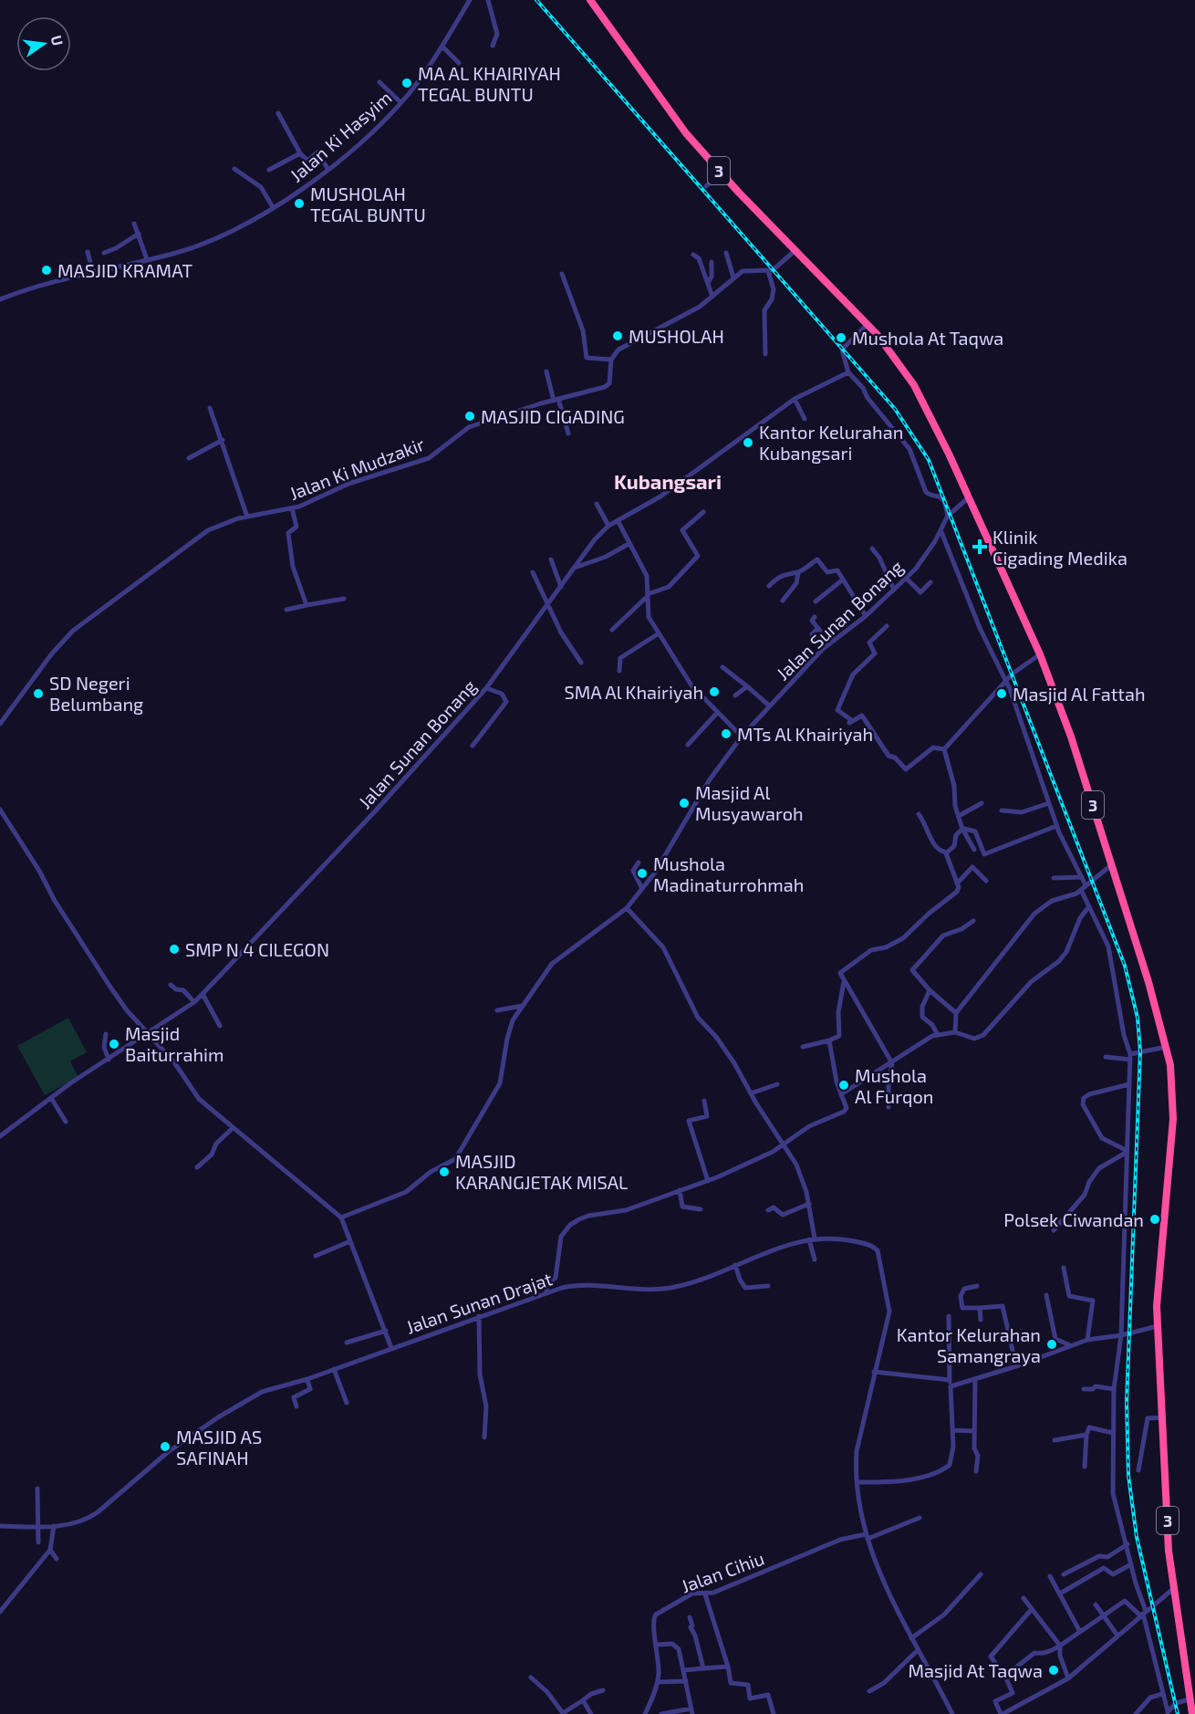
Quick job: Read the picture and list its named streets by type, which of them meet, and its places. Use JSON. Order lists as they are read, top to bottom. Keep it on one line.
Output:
{"streets":{"highway":["3"],"street":["Jalan Ki Hasyim","Jalan Ki Mudzakir","Jalan Sunan Bonang","Jalan Sunan Drajat","Jalan Cihiu"]},"crossings":[["3","Jalan Sunan Bonang"],["Jalan Sunan Drajat","Jalan Cihiu"]],"districts":["Kubangsari"],"places":{"other":["MA AL KHAIRIYAH TEGAL BUNTU","MUSHOLAH TEGAL BUNTU","MASJID KRAMAT","MUSHOLAH","Mushola At Taqwa","MASJID CIGADING","Kantor Kelurahan Kubangsari","SMA Al Khairiyah","SD Negeri Belumbang","Masjid Al Fattah","MTs Al Khairiyah","Masjid Al Musyawaroh","Mushola Madinaturrohmah","SMP N 4 CILEGON","Masjid Baiturrahim","Mushola Al Furqon","MASJID KARANGJETAK MISAL","Polsek Ciwandan","Kantor Kelurahan Samangraya","MASJID AS SAFINAH","Masjid At Taqwa"],"health":["Klinik Cigading Medika"]},"north":"right"}
